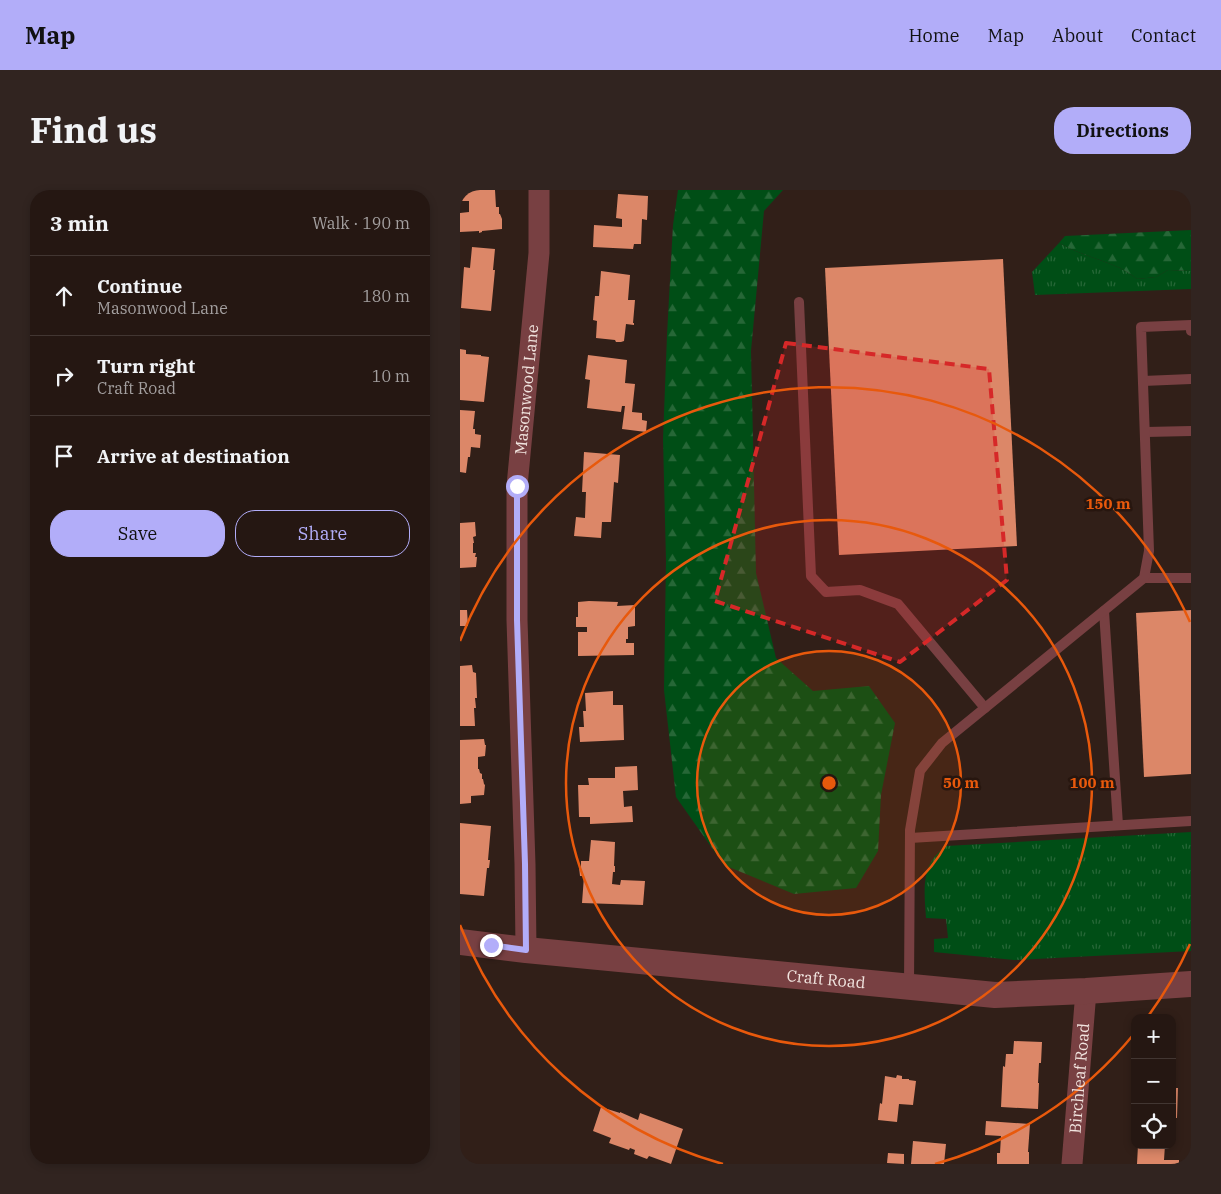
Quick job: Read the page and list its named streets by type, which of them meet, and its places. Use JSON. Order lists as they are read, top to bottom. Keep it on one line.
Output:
{"streets":{"street":["Masonwood Lane","Craft Road","Birchleaf Road"]},"crossings":[["Masonwood Lane","Craft Road"],["Craft Road","Birchleaf Road"]],"page":{"header":"Map","nav":["Home","Map","About","Contact"],"title":"Find us","buttons":["Directions",["Save","Share"]],"heading":["3 min","Walk · 190 m"],"list":[["Continue","Masonwood Lane","180 m"],["Turn right","Craft Road","10 m"],"Arrive at destination"],"map_buttons":["+","−"]},"rings":["150 m","50 m","100 m"]}
